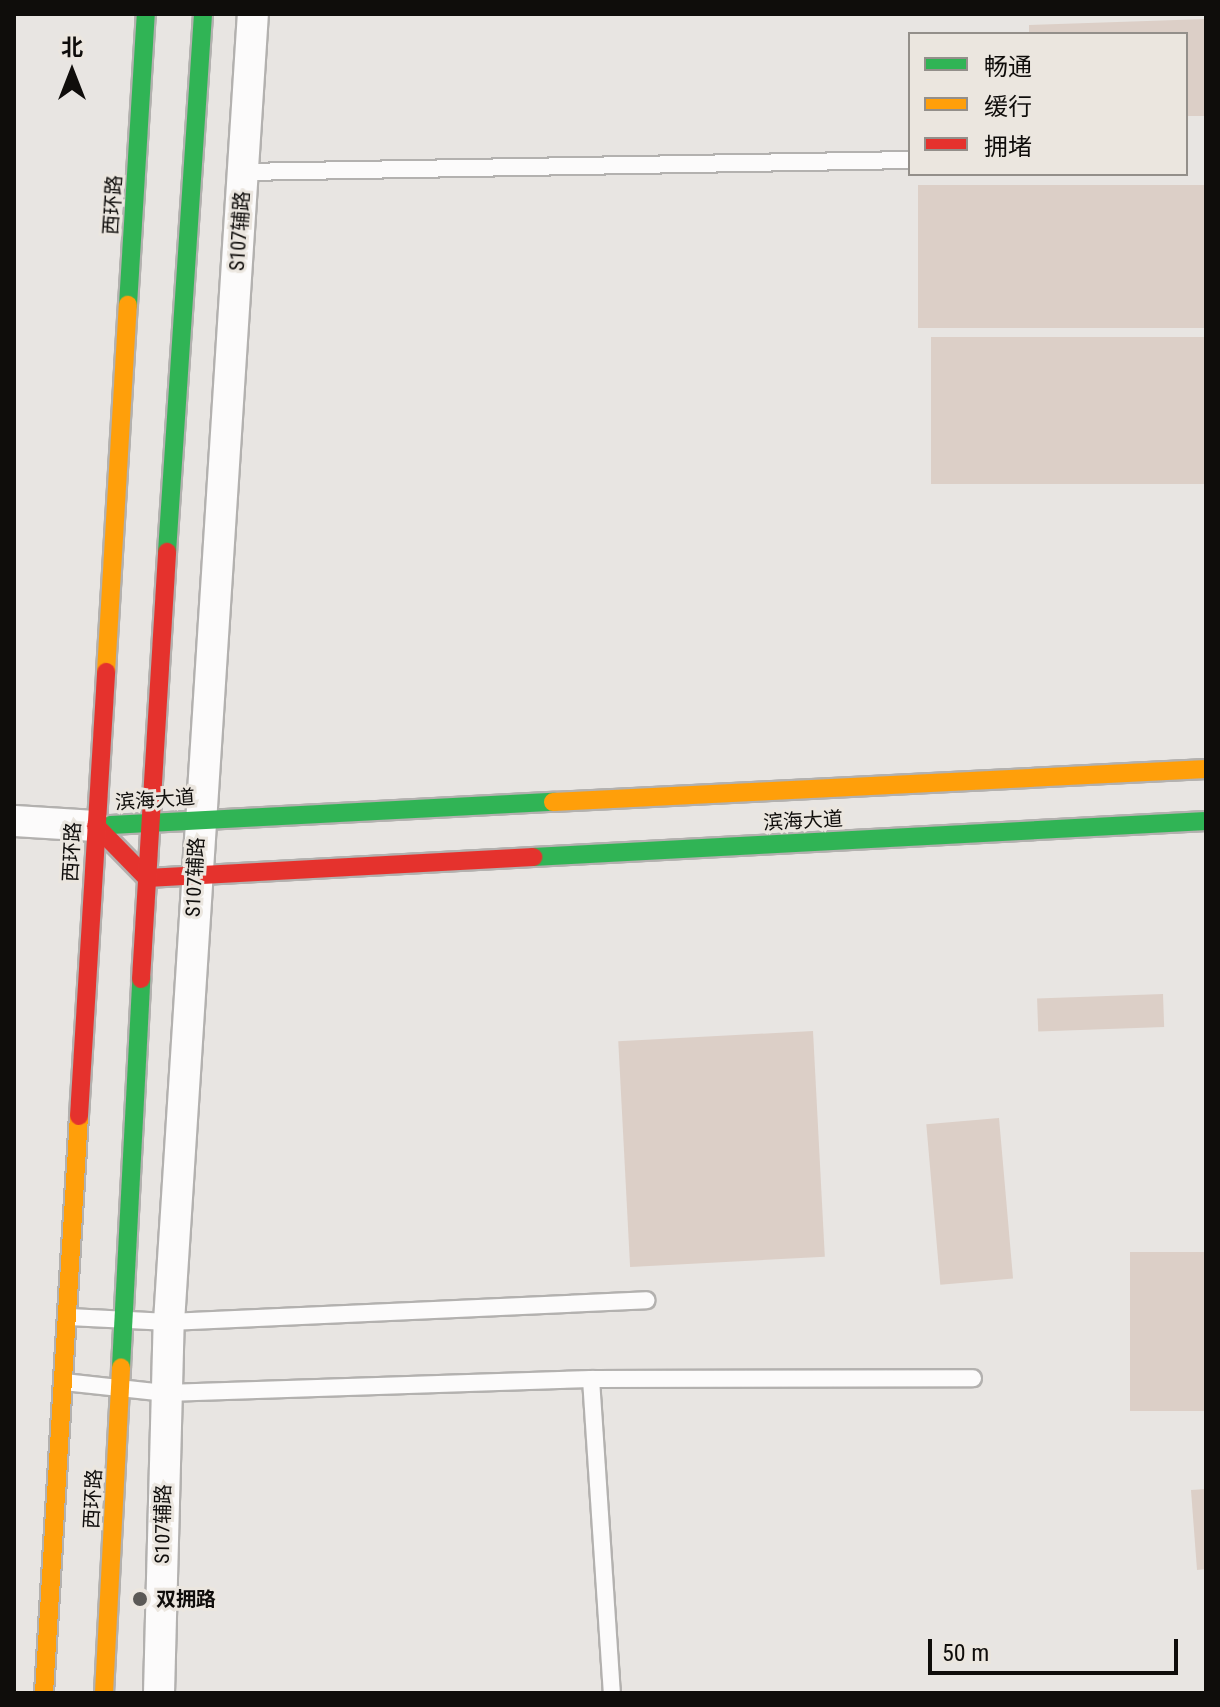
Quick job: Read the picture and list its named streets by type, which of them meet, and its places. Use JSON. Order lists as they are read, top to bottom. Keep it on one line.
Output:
{"streets":{"main road":["西环路","滨海大道"],"street":["S107辅路"]},"crossings":[["西环路","滨海大道"],["S107辅路","滨海大道"]],"places":["双拥路"],"legend":["畅通","缓行","拥堵"],"scale_bar":"50 m","north":"top"}
